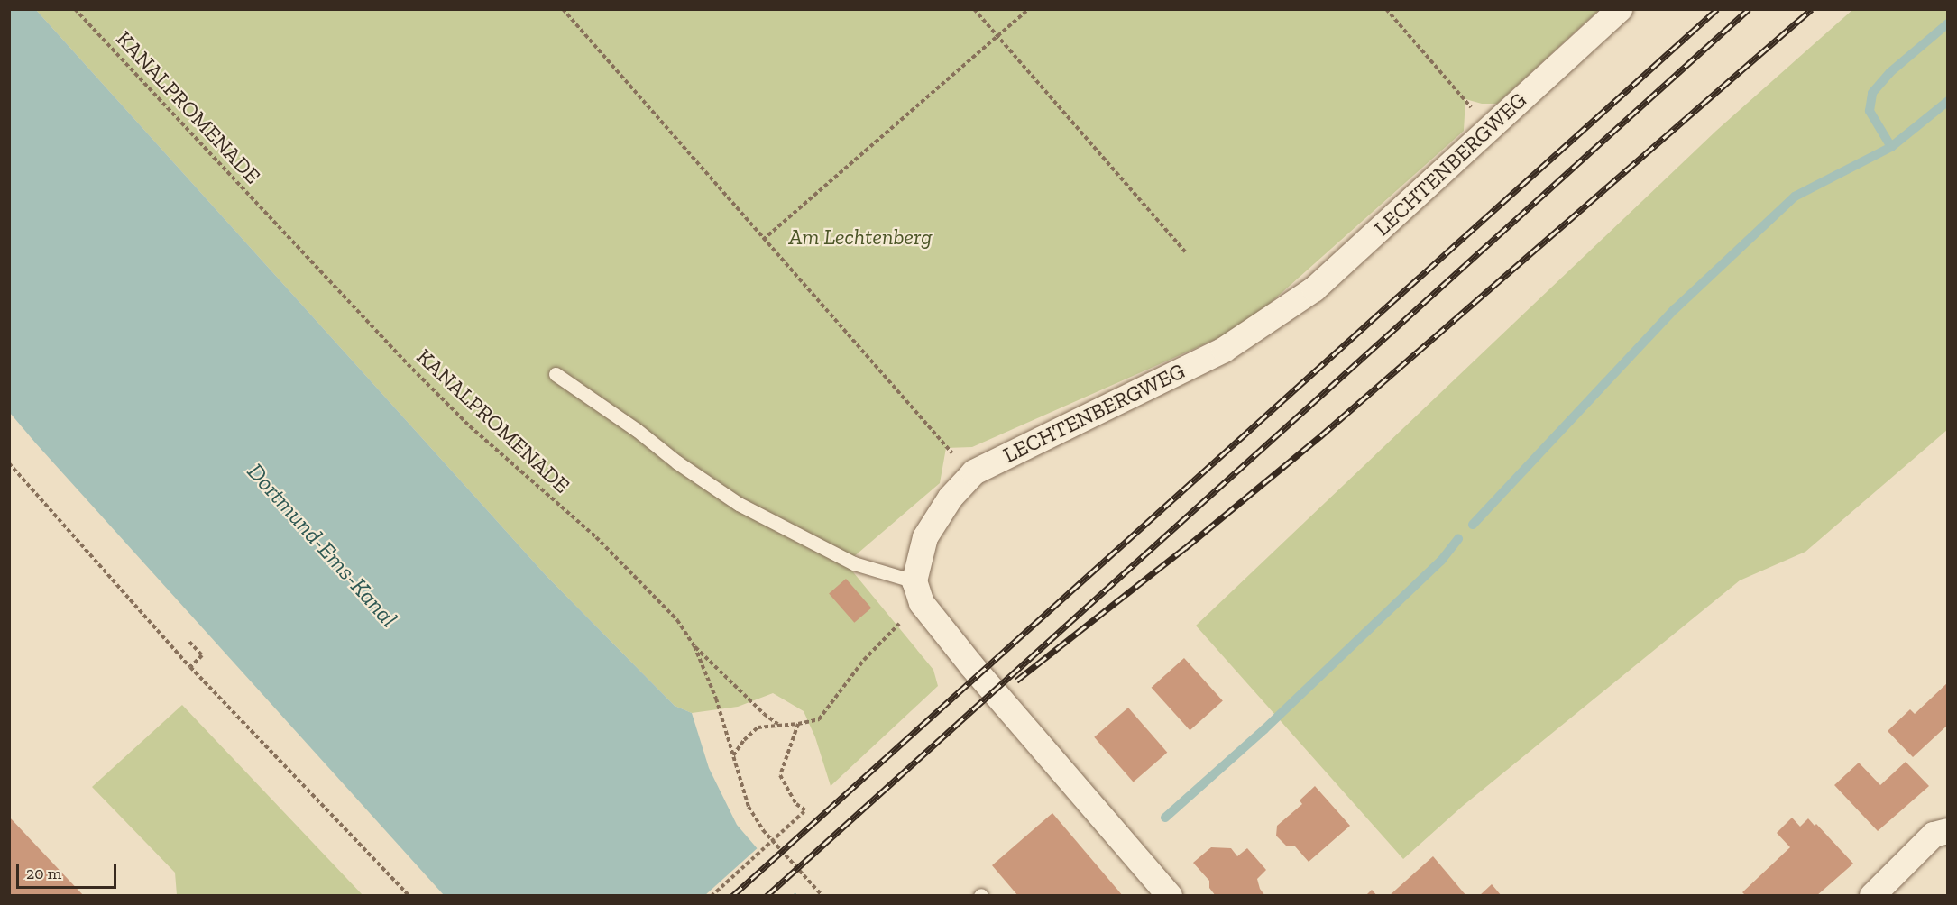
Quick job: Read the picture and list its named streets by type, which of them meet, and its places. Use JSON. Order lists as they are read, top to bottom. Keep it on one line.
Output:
{"streets":{"street":["LECHTENBERGWEG"],"path":["KANALPROMENADE"]},"water":["Dortmund-Ems-Kanal"],"parks":["Am Lechtenberg"],"scale_bar":"20 m"}
